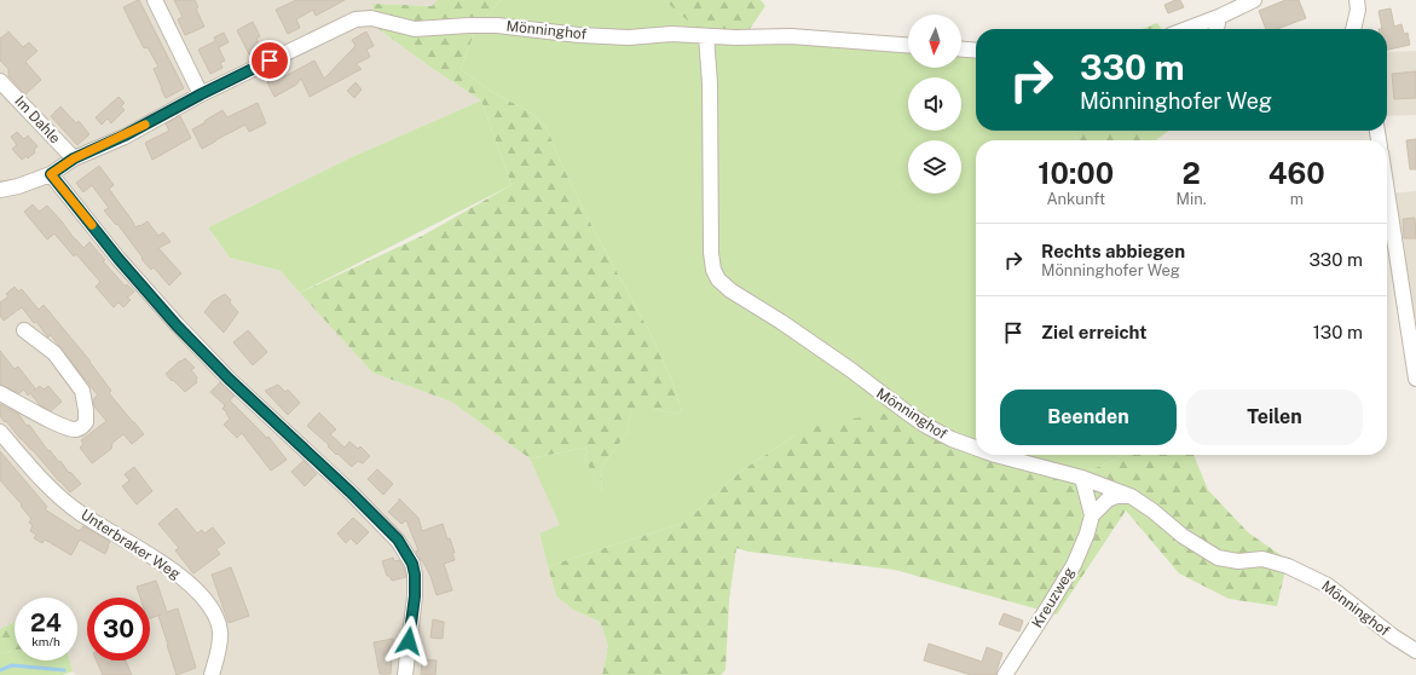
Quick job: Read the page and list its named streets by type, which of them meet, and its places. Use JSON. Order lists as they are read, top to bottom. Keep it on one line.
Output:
{"streets":{"street":["Mönninghof","Im Dahle","Unterbraker Weg","Kreuzweg"]},"crossings":[["Mönninghof","Im Dahle"]],"north":"bottom","page":{"turn":["330 m","Mönninghofer Weg"],"eta":["10:00","Ankunft","2","Min.","460","m"],"list":[{"name":"Rechts abbiegen","note":"Mönninghofer Weg","value":"330 m"},{"name":"Ziel erreicht","value":"130 m"}],"buttons":["Beenden","Teilen"],"speed":"24 km/h","limit":"30"}}
